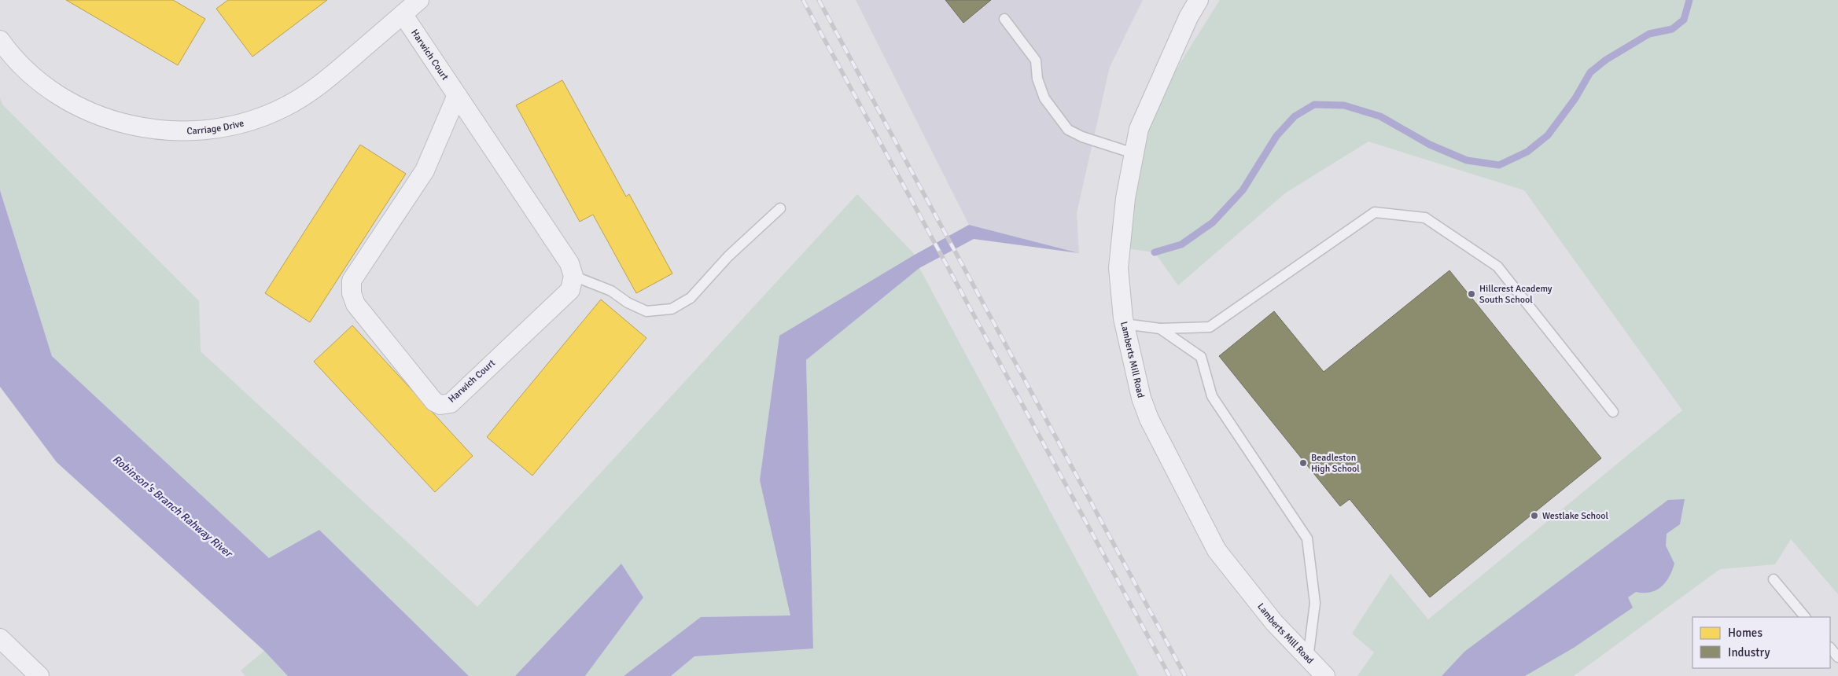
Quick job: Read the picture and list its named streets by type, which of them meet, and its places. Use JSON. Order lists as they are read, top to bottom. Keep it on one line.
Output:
{"streets":{"street":["Harwich Court","Carriage Drive","Lamberts Mill Road"]},"crossings":[["Harwich Court","Carriage Drive"]],"water":["Robinson's Branch Rahway River"],"places":["Hillcrest Academy South School","Beadleston High School","Westlake School"],"legend":["Homes","Industry"]}
